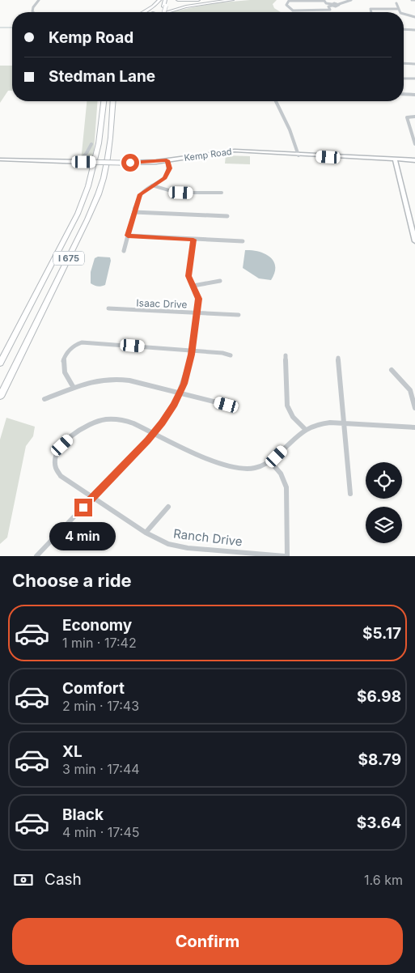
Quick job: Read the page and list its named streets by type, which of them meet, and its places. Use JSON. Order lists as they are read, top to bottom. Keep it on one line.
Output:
{"streets":{"highway":["I 675"],"main road":["Kemp Road"],"street":["Isaac Drive","Ranch Drive"]},"page":{"banner":["Kemp Road","Stedman Lane"],"bubble":"4 min","heading":"Choose a ride","list":[{"name":"Economy","note":"1 min · 17:42","value":"$5.17"},{"name":"Comfort","note":"2 min · 17:43","value":"$6.98"},{"name":"XL","note":"3 min · 17:44","value":"$8.79"},{"name":"Black","note":"4 min · 17:45","value":"$3.64"}],"pay":["Cash","1.6 km"],"buttons":"Confirm"}}
